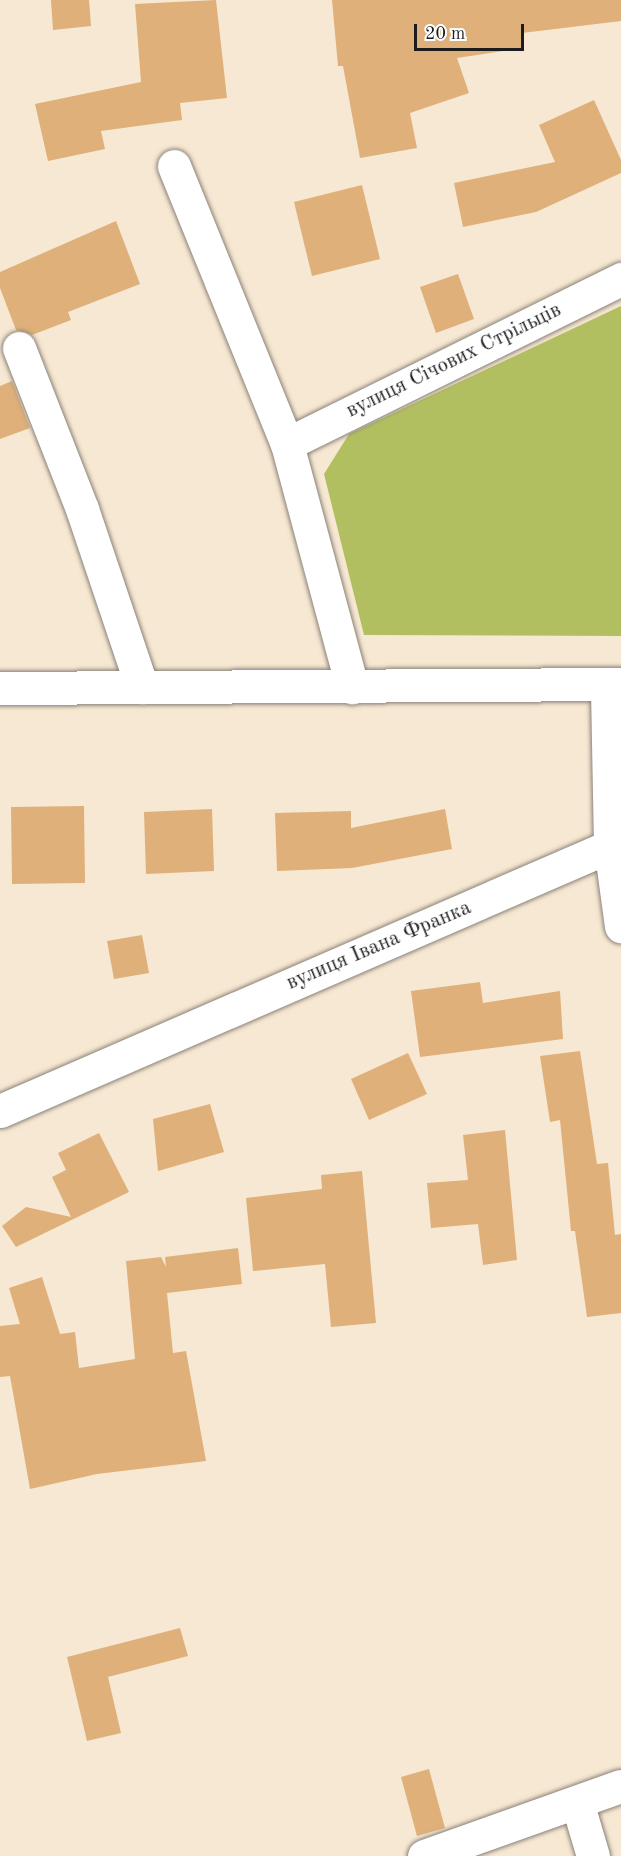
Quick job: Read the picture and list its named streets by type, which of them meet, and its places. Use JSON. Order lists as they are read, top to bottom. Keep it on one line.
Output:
{"streets":{"street":["вулиця Січових Стрільців","вулиця Івана Франка"]},"scale_bar":"20 m"}
